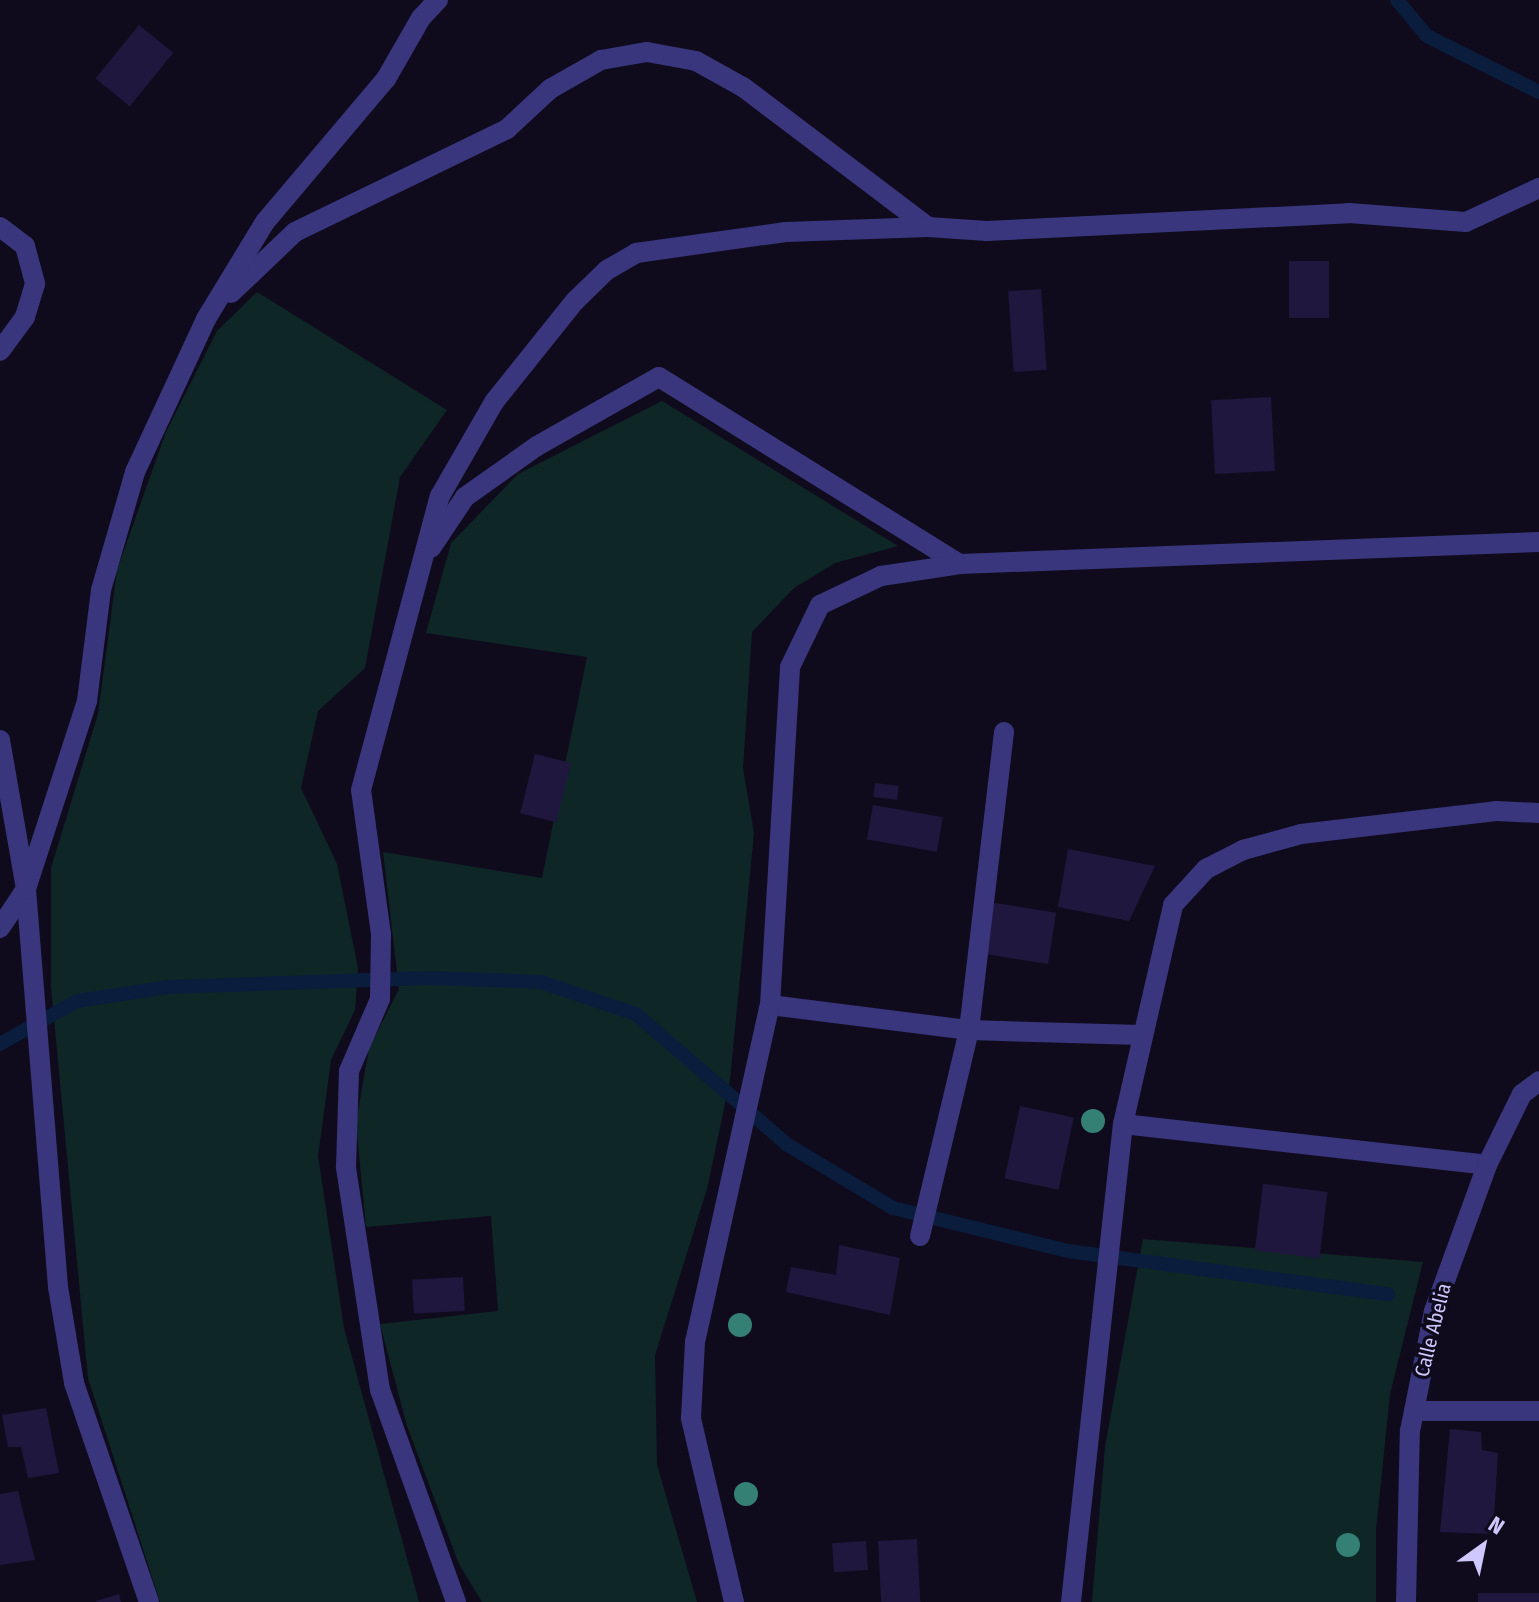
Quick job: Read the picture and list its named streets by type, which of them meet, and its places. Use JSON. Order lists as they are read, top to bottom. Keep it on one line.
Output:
{"streets":{"street":["Calle Abelia"]},"north":"top right"}
